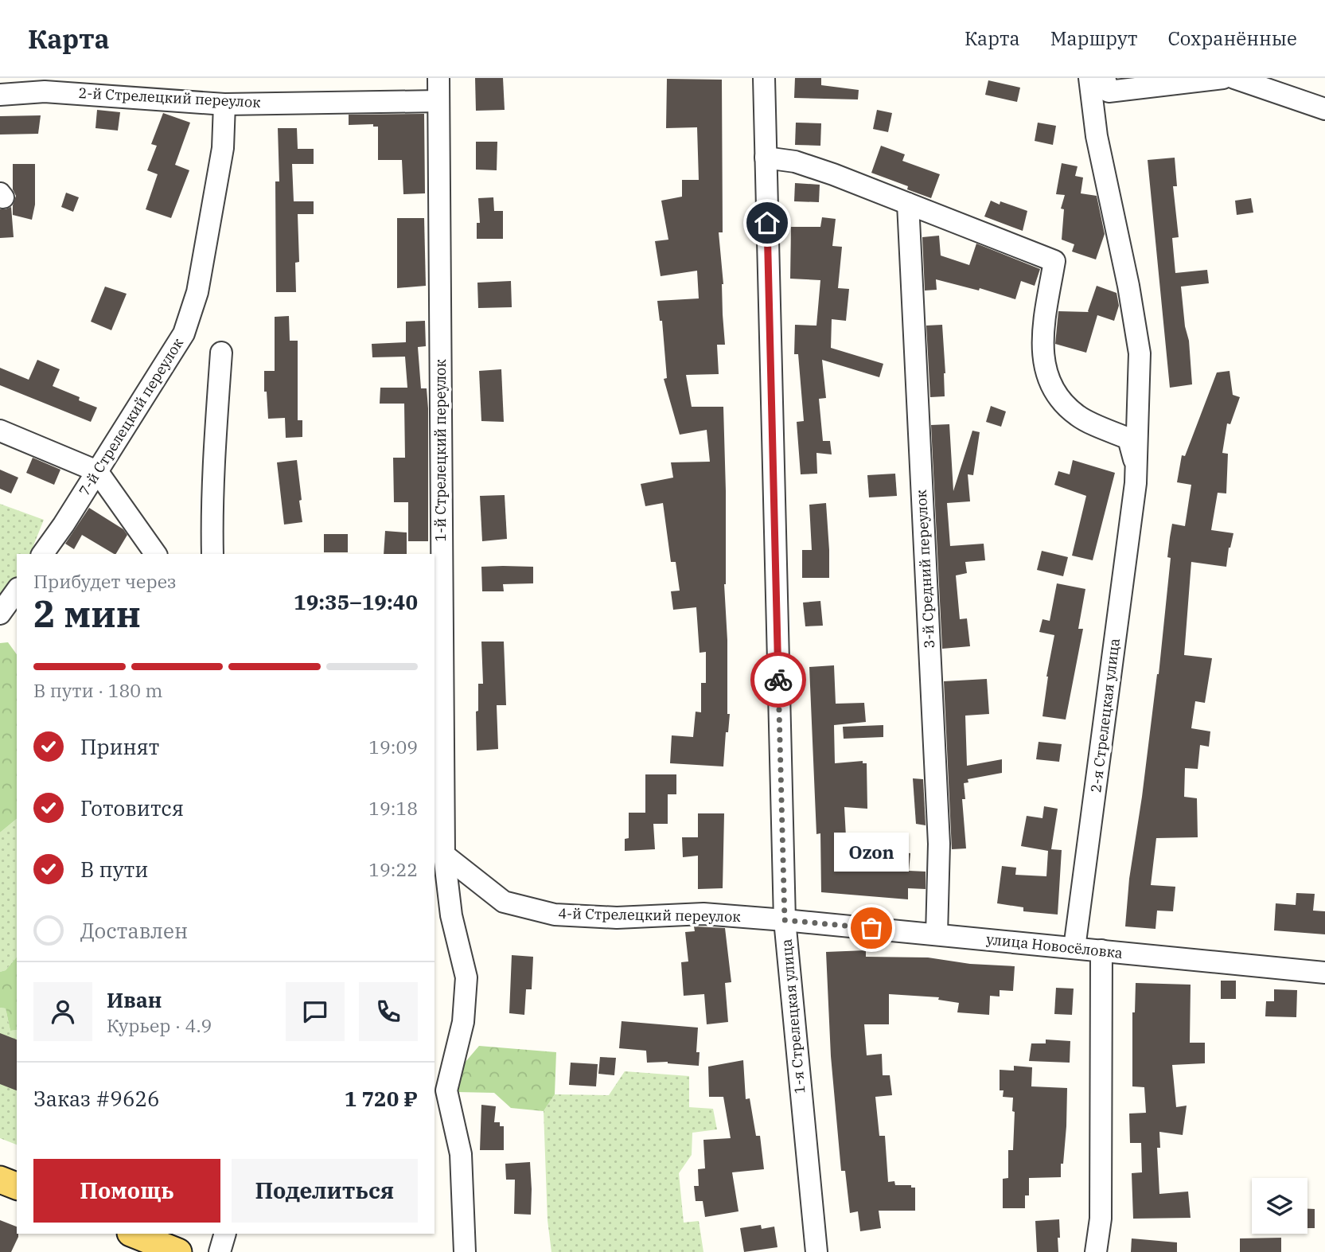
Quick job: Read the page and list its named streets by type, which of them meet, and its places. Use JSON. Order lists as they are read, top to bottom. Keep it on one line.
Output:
{"streets":{"street":["2-й Стрелецкий переулок","7-й Стрелецкий переулок","1-й Стрелецкий переулок","3-й Средний переулок","2-я Стрелецкая улица","4-й Стрелецкий переулок","улица Новосёловка","1-я Стрелецкая улица"]},"crossings":[["2-й Стрелецкий переулок","7-й Стрелецкий переулок"],["2-й Стрелецкий переулок","1-й Стрелецкий переулок"],["1-й Стрелецкий переулок","4-й Стрелецкий переулок"],["3-й Средний переулок","улица Новосёловка"],["2-я Стрелецкая улица","улица Новосёловка"],["4-й Стрелецкий переулок","улица Новосёловка"],["4-й Стрелецкий переулок","1-я Стрелецкая улица"],["улица Новосёловка","1-я Стрелецкая улица"]],"places":["Ozon"],"page":{"header":"Карта","nav":["Карта","Маршрут","Сохранённые"],"heading":["2 мин","Прибудет через","19:35–19:40"],"panel":["Иван","Курьер · 4.9","Заказ #9626","1 720 ₽"],"bar":"В пути · 180 m","list":[["Принят","19:09"],["Готовится","19:18"],["В пути","19:22"],"Доставлен"],"bubble":"Ozon","buttons":["Помощь","Поделиться"]}}
